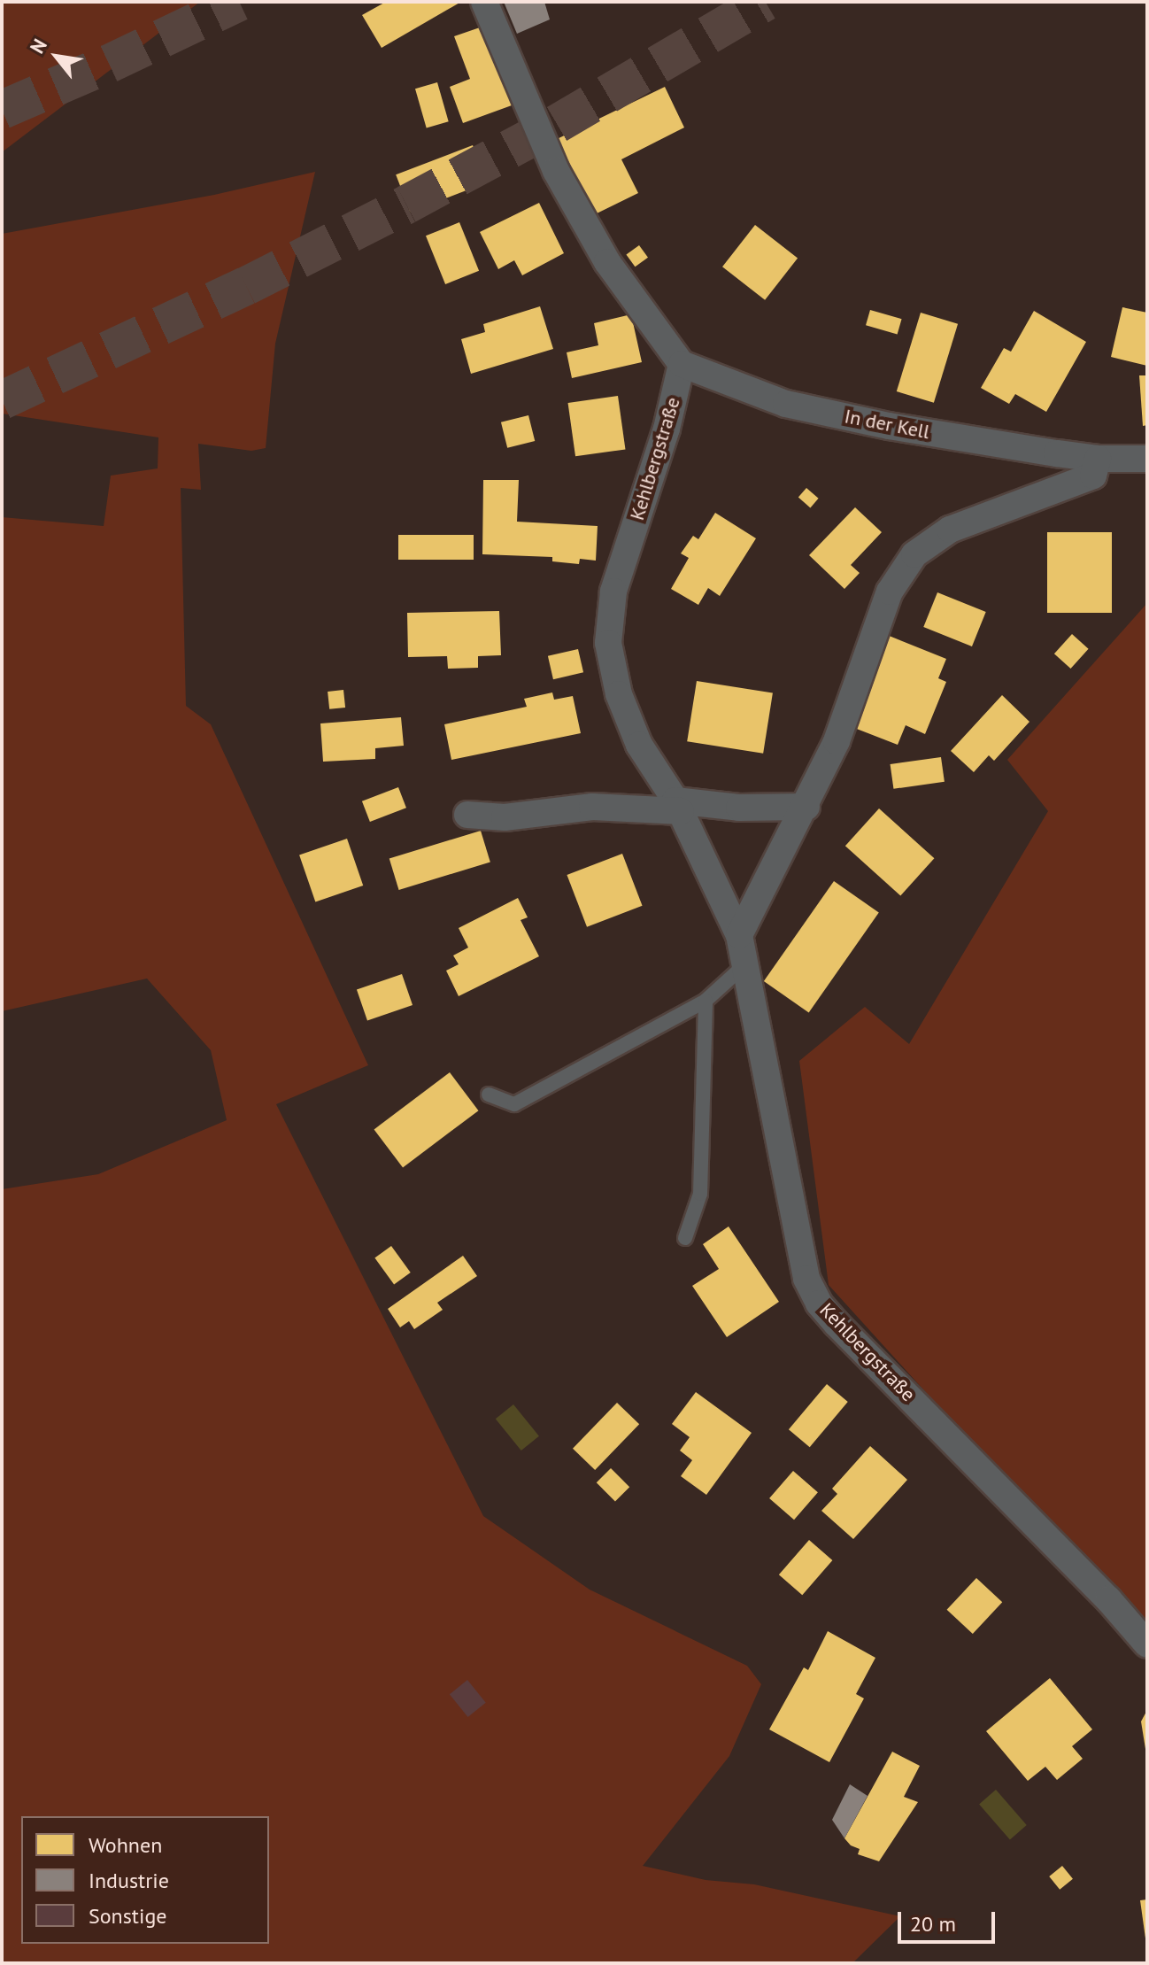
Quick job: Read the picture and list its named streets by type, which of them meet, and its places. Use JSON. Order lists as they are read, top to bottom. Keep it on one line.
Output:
{"streets":{"street":["In der Kell","Kehlbergstraße"]},"crossings":[["In der Kell","Kehlbergstraße"]],"legend":["Wohnen","Industrie","Sonstige"],"scale_bar":"20 m","north":"top left"}
